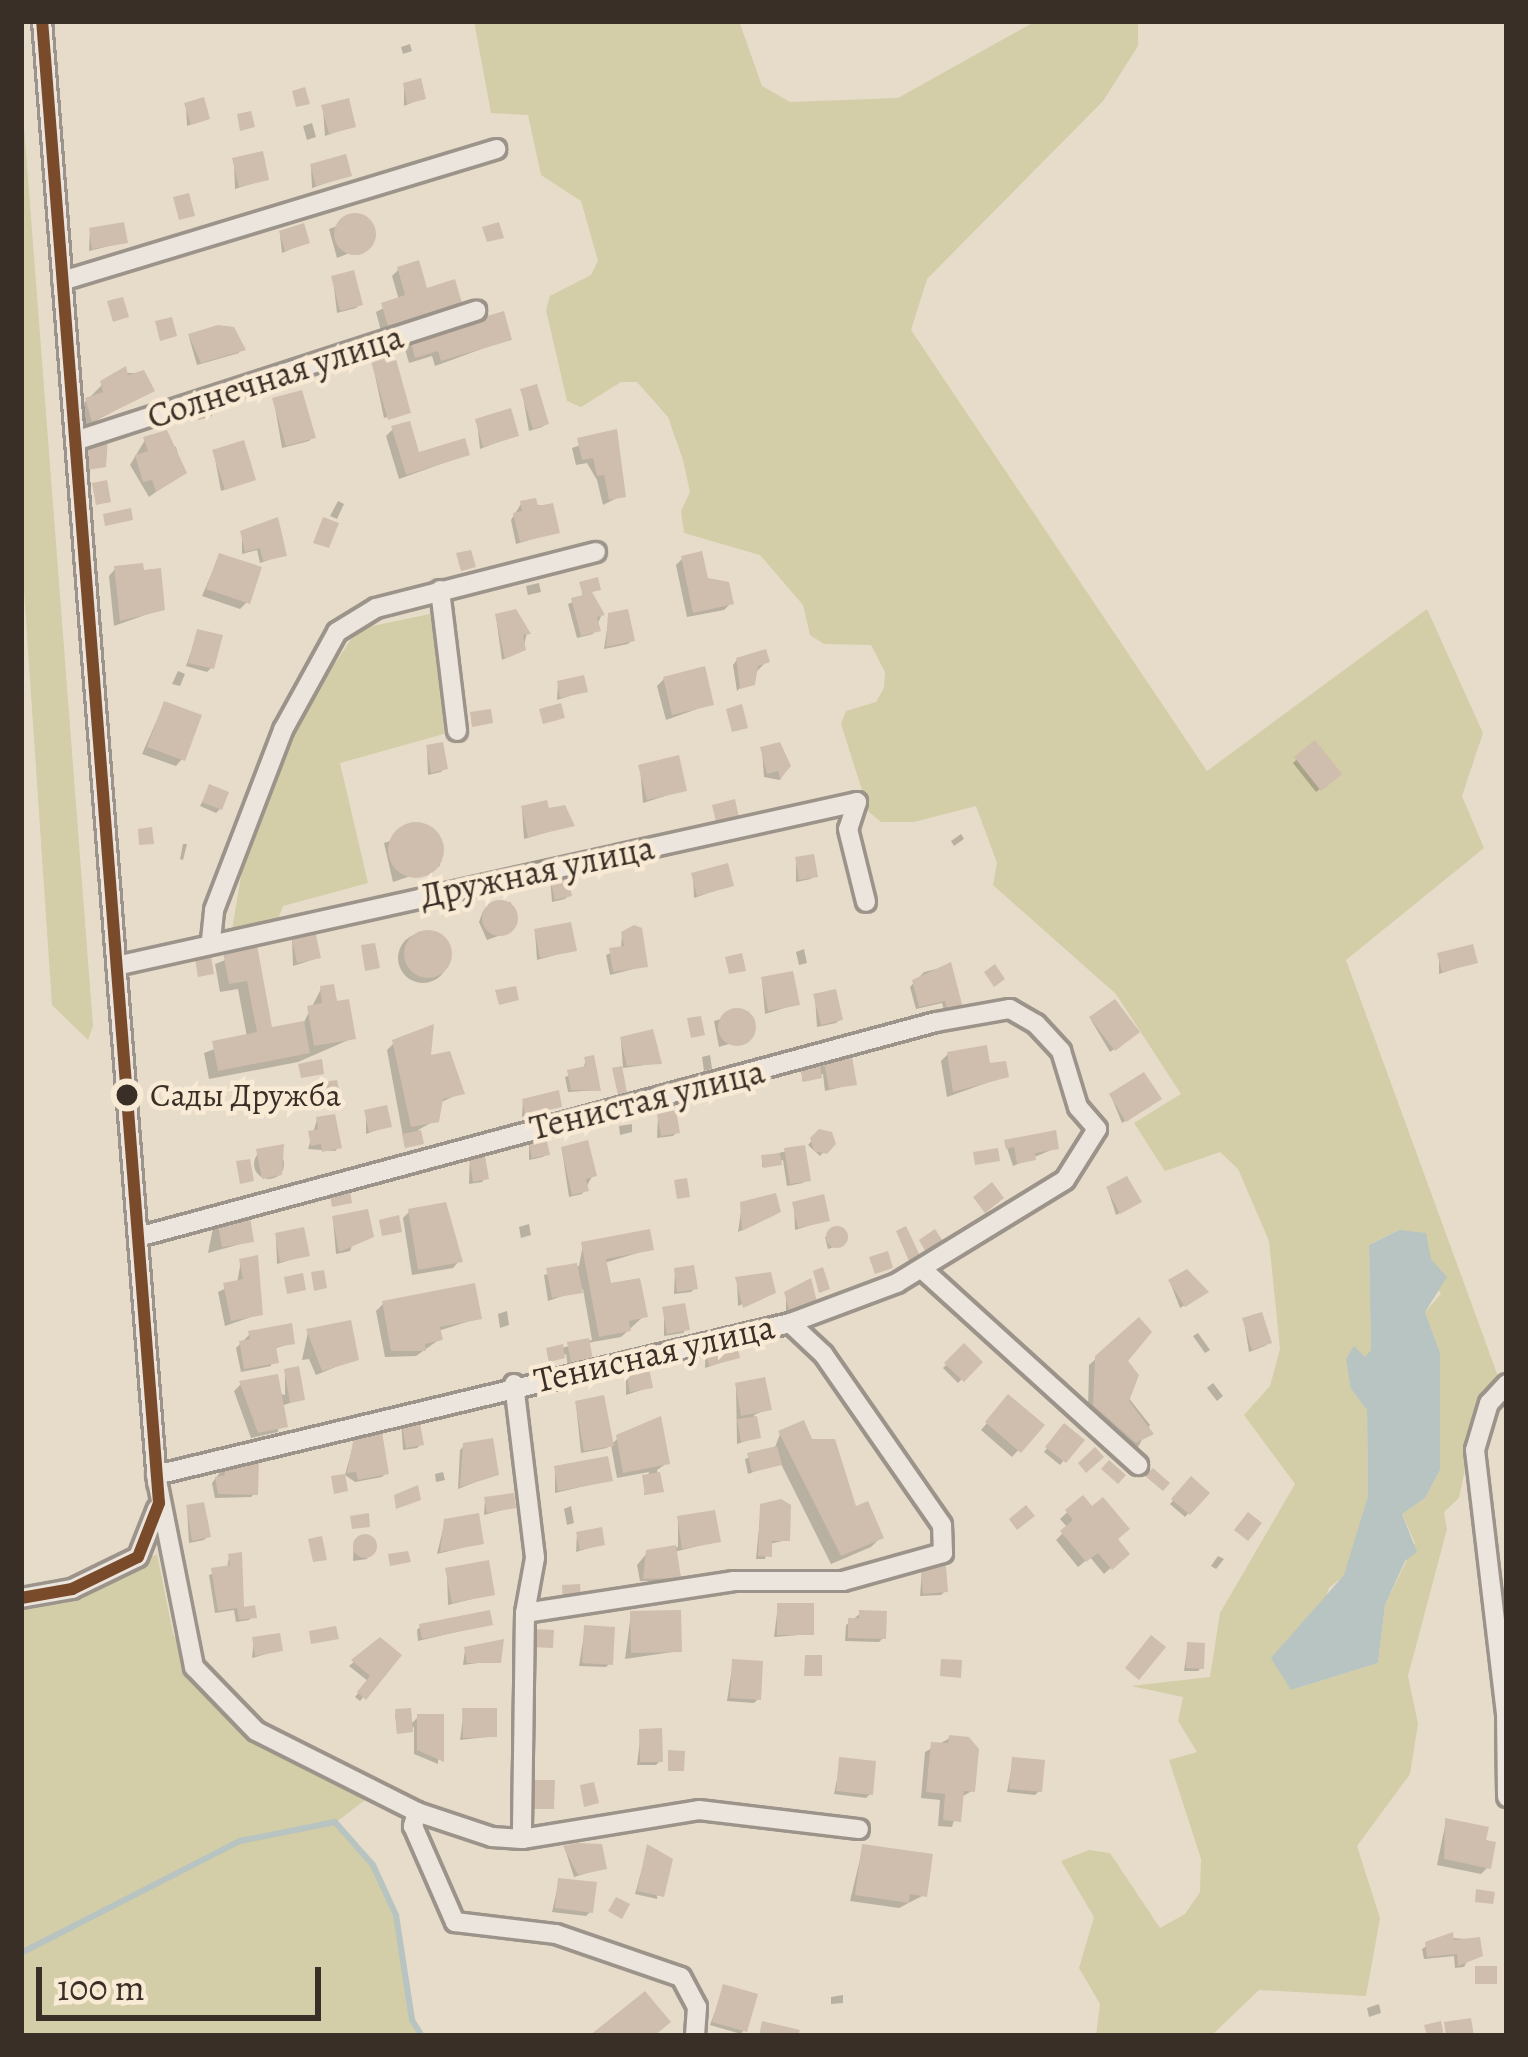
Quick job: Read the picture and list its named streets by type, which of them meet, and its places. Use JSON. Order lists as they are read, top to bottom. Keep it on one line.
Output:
{"streets":{"street":["Солнечная улица","Дружная улица","Тенистая улица","Тенисная улица"]},"crossings":[["Тенистая улица","Тенисная улица"]],"places":["Сады Дружба"],"scale_bar":"100 m"}
